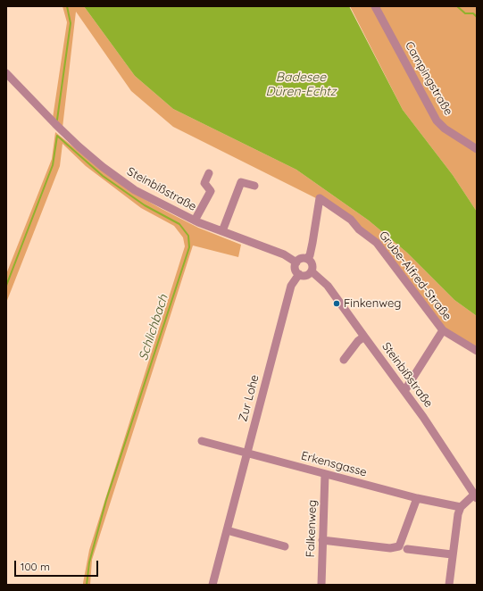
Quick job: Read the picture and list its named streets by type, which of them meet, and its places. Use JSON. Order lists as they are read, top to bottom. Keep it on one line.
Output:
{"streets":{"street":["Campingstraße","Steinbißstraße","Grube-Alfred-Straße","Zur Lohe","Erkensgasse","Falkenweg"]},"crossings":[["Steinbißstraße","Grube-Alfred-Straße"],["Steinbißstraße","Zur Lohe"],["Grube-Alfred-Straße","Zur Lohe"],["Zur Lohe","Erkensgasse"],["Erkensgasse","Falkenweg"]],"water":["Badesee Düren-Echtz","Schlichbach"],"places":["Finkenweg"],"scale_bar":"100 m"}
